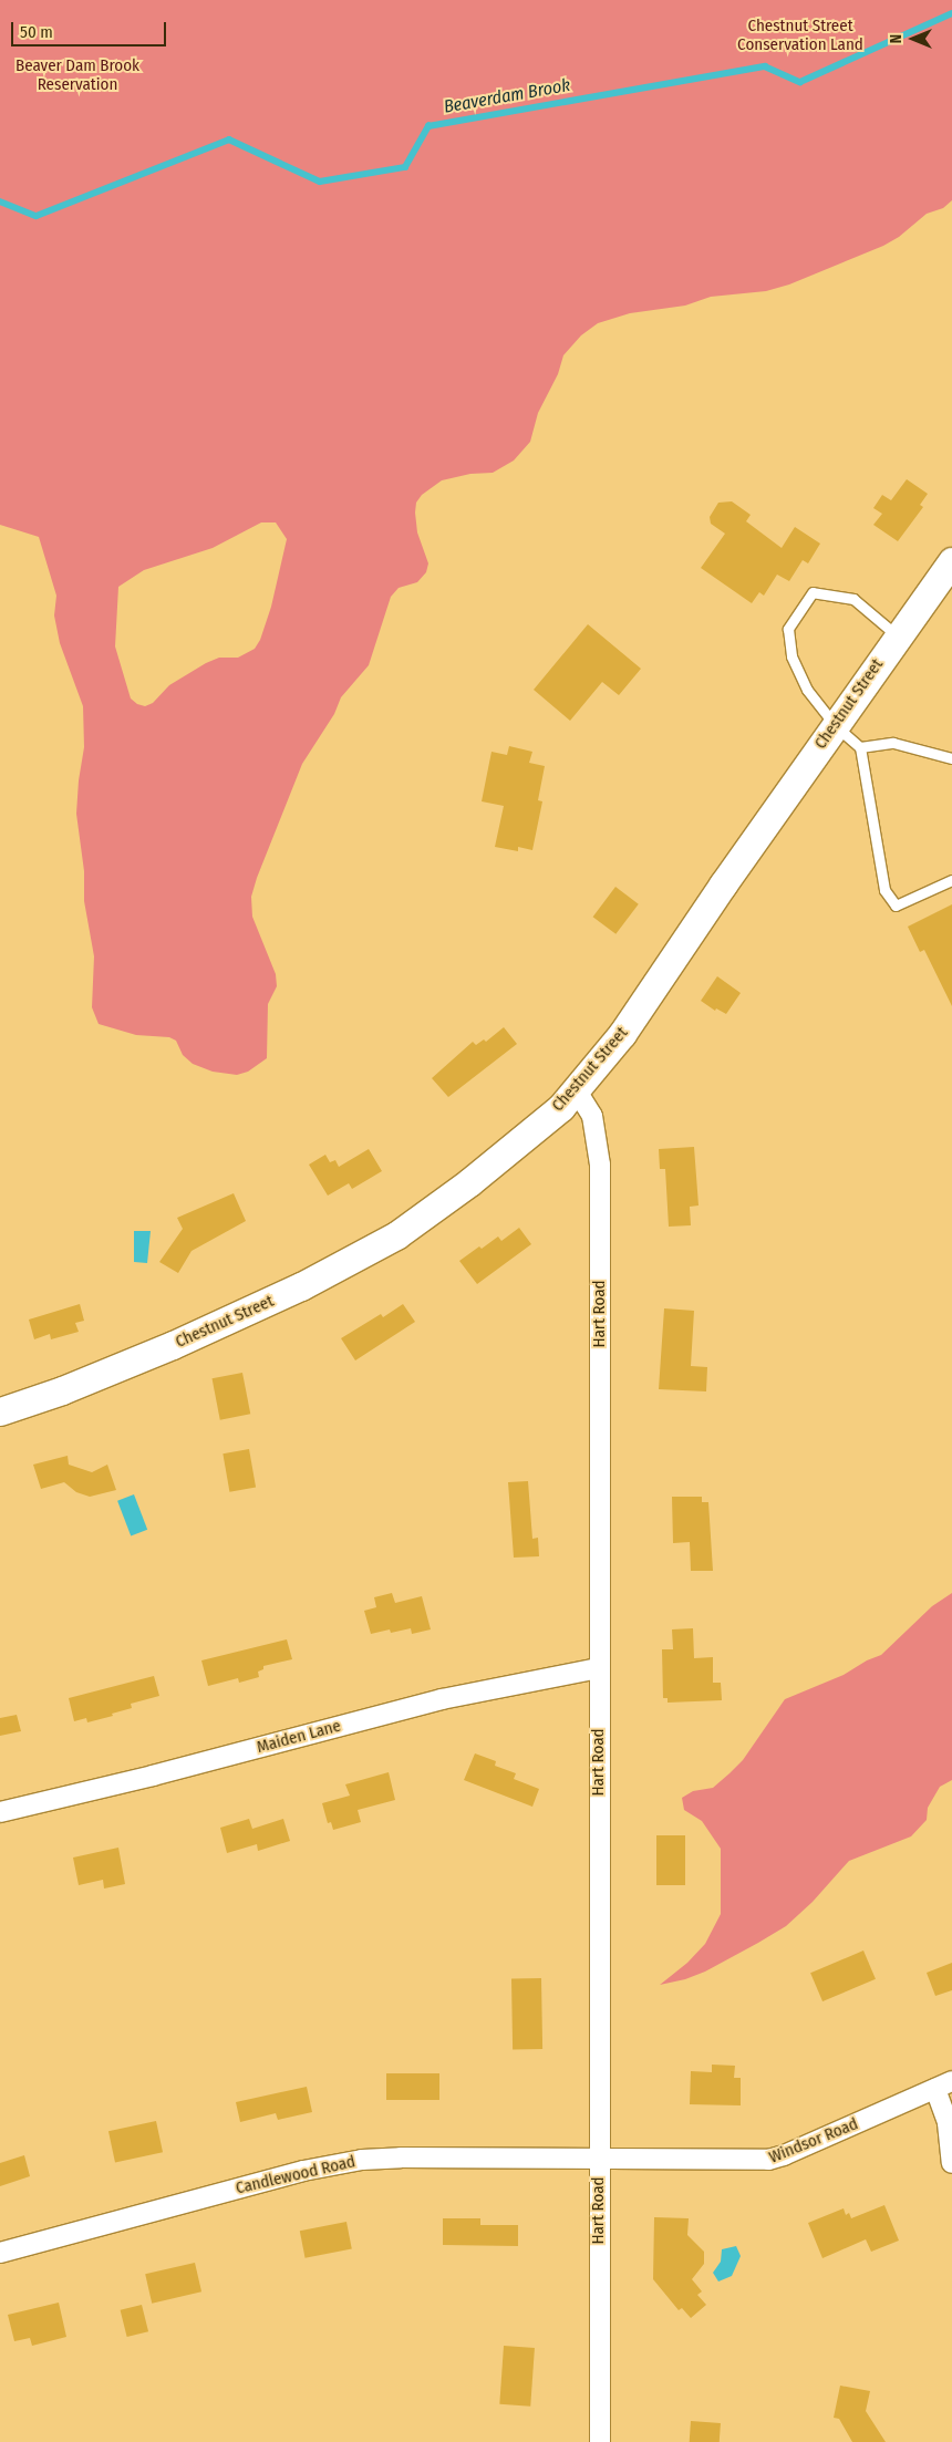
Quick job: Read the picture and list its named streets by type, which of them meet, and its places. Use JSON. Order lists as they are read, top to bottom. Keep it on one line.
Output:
{"streets":{"street":["Chestnut Street","Hart Road","Maiden Lane","Windsor Road","Candlewood Road"]},"crossings":[["Chestnut Street","Hart Road"],["Hart Road","Maiden Lane"],["Hart Road","Windsor Road"],["Hart Road","Candlewood Road"],["Windsor Road","Candlewood Road"]],"water":["Beaverdam Brook"],"parks":["Chestnut Street Conservation Land","Beaver Dam Brook Reservation"],"scale_bar":"50 m","north":"left"}
